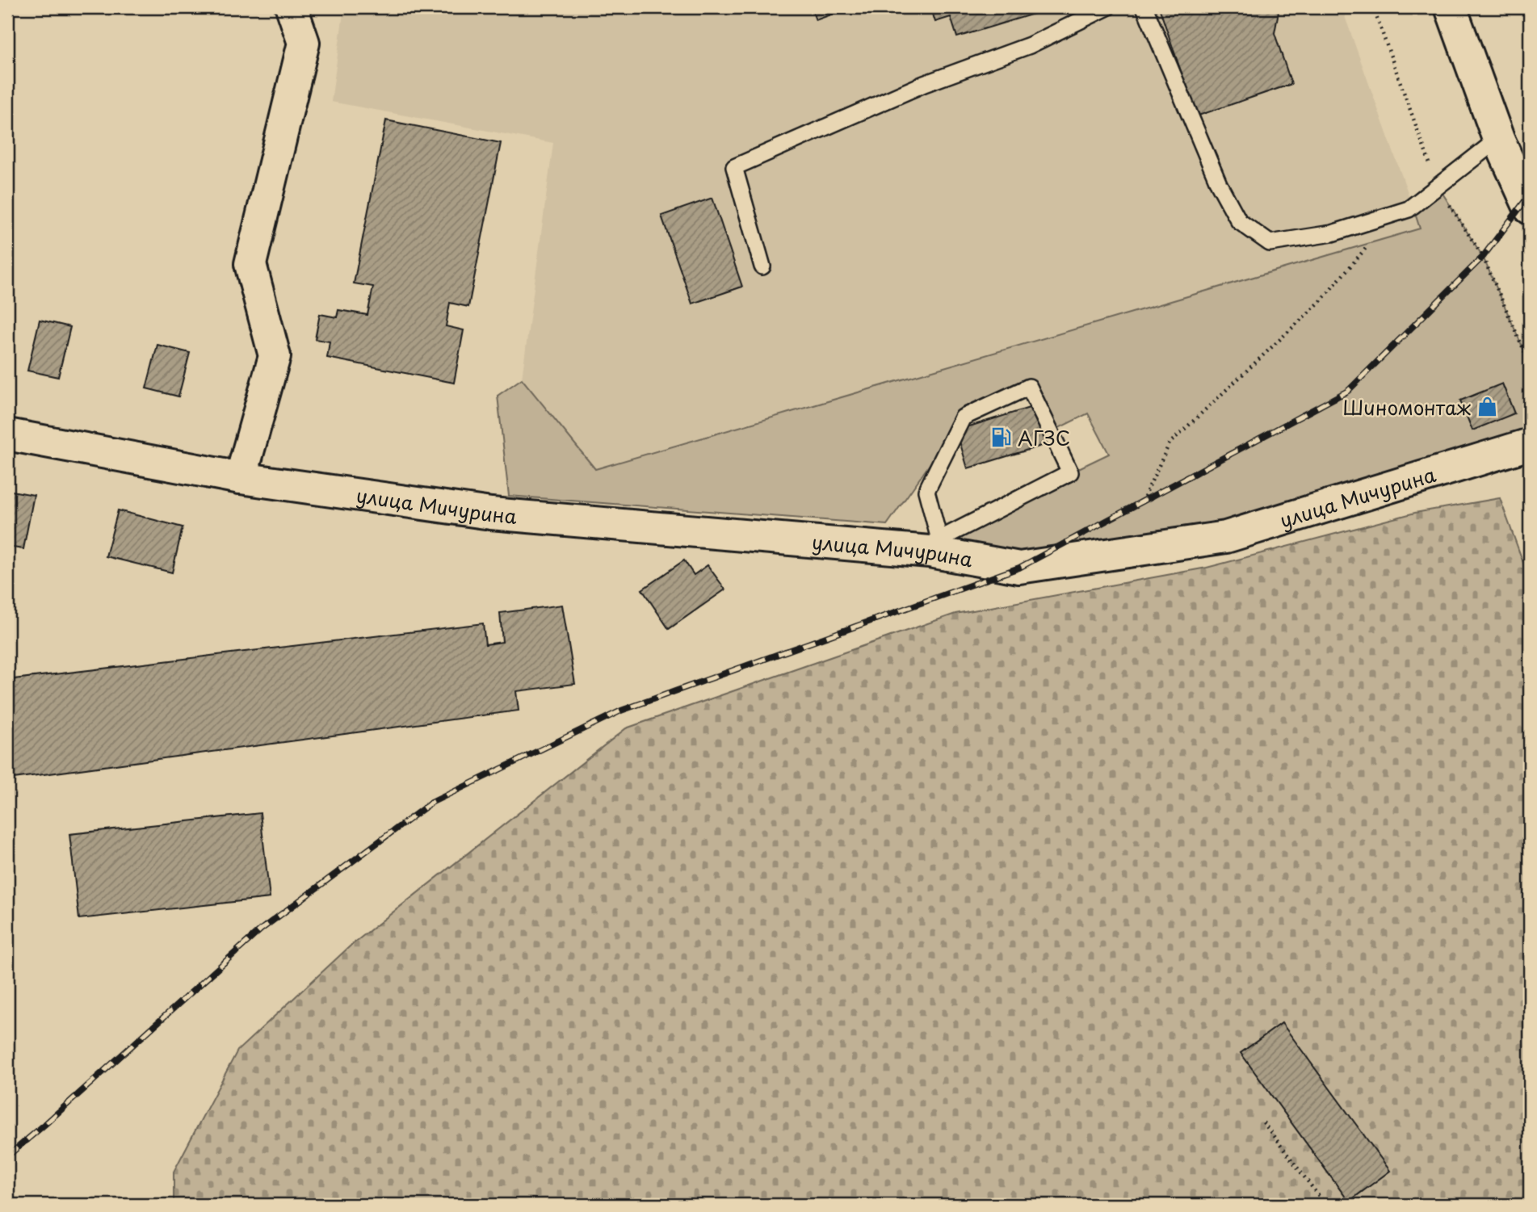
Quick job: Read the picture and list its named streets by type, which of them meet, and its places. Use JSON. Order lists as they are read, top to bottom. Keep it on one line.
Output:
{"streets":{"street":["улица Мичурина"]},"places":{"shop":["Шиномонтаж"],"fuel station":["АГЗС"]}}
